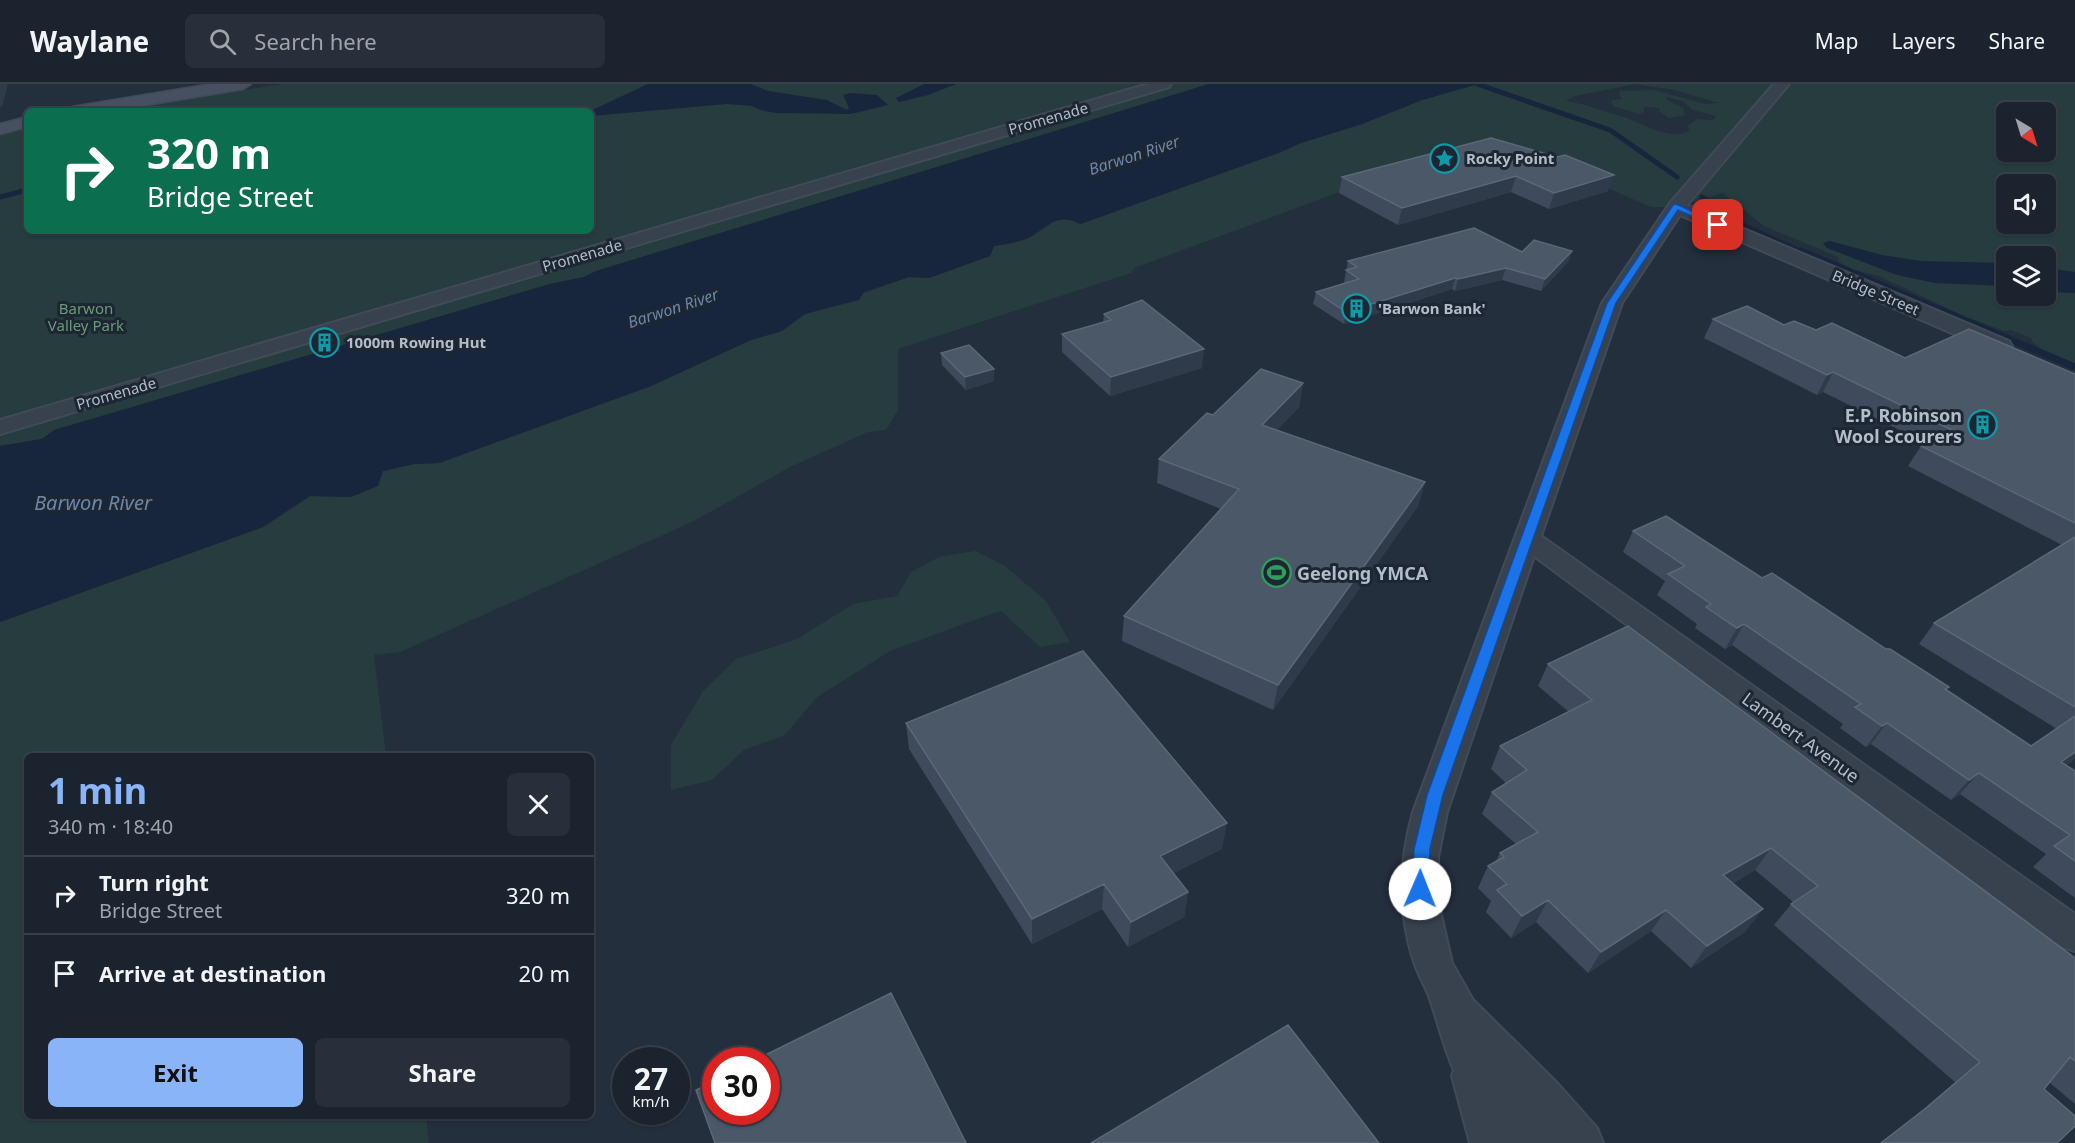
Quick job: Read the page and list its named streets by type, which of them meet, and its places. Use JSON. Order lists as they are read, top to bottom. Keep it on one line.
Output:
{"streets":{"street":["Promenade","Bridge Street","Lambert Avenue"]},"water":["Barwon River"],"parks":["Barwon Valley Park"],"places":{"place":["Rocky Point"],"building":["'Barwon Bank'","1000m Rowing Hut","E.P. Robinson Wool Scourers"],"sports":["Geelong YMCA"]},"north":"bottom right","page":{"header":"Waylane","search":"Search here","nav":["Map","Layers","Share"],"turn":["320 m","Bridge Street"],"heading":["1 min","340 m · 18:40"],"list":[{"name":"Turn right","note":"Bridge Street","value":"320 m"},{"name":"Arrive at destination","value":"20 m"}],"buttons":["Exit","Share"],"speed":"27 km/h","limit":"30"}}
